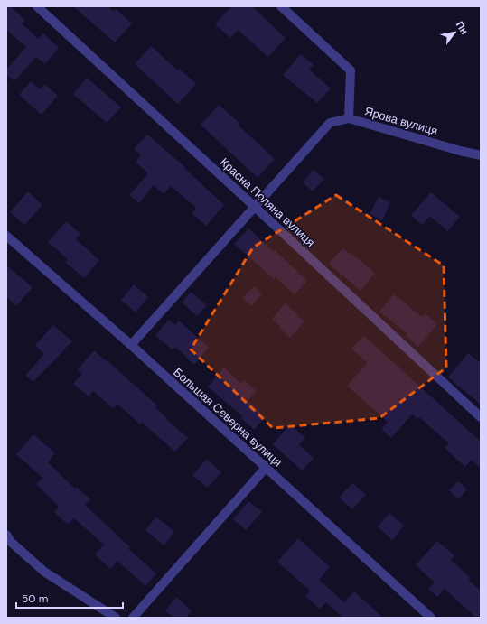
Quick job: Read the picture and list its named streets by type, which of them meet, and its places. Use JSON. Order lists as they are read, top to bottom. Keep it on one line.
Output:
{"streets":{"street":["Ярова вулиця","Красна Поляна вулиця","Большая Северна вулиця"]},"scale_bar":"50 m","north":"top right"}
